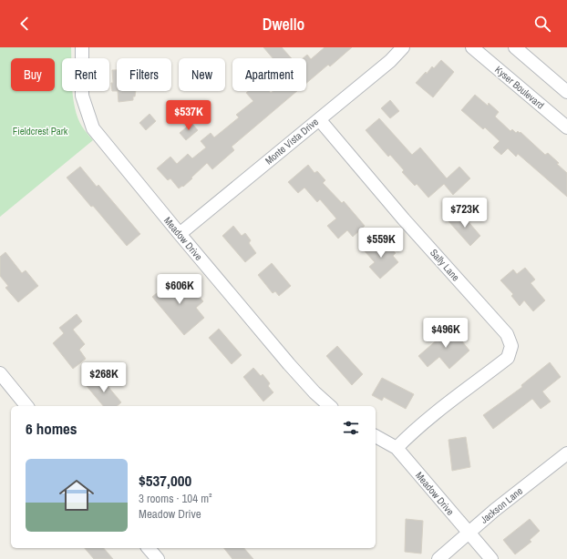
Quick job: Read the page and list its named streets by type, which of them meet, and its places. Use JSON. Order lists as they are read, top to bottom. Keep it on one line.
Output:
{"streets":{"street":["Kyser Boulevard","Monte Vista Drive","Meadow Drive","Sally Lane","Jackson Lane"]},"crossings":[["Monte Vista Drive","Meadow Drive"],["Monte Vista Drive","Sally Lane"],["Meadow Drive","Sally Lane"],["Meadow Drive","Jackson Lane"]],"parks":["Fieldcrest Park"],"page":{"header":"Dwello","chip":["Buy","Rent","Filters","New","Apartment"],"price":["$537K","$723K","$559K","$606K","$496K","$268K"],"heading":"6 homes","list":[{"name":"$537,000","note":"3 rooms · 104 m² · Meadow Drive"}]}}
